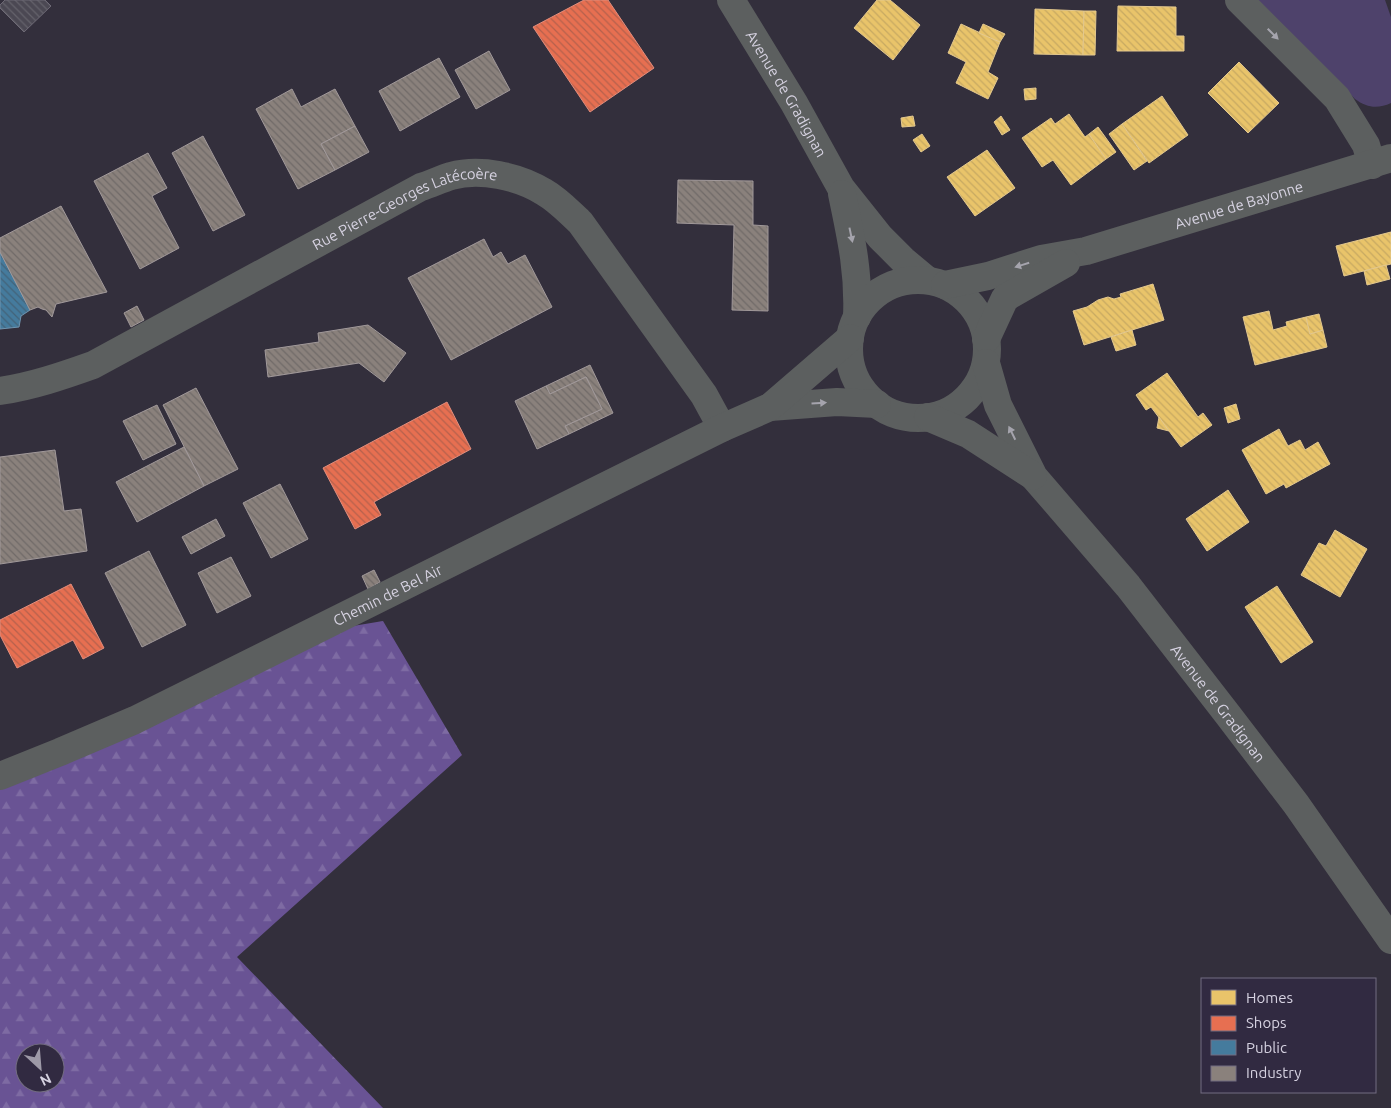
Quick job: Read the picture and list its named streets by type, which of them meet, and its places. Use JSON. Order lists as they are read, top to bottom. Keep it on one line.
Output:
{"streets":{"street":["Avenue de Gradignan","Avenue de Bayonne","Rue Pierre-Georges Latécoère","Chemin de Bel Air"]},"crossings":[["Avenue de Gradignan","Avenue de Bayonne"],["Avenue de Gradignan","Chemin de Bel Air"],["Avenue de Bayonne","Chemin de Bel Air"],["Rue Pierre-Georges Latécoère","Chemin de Bel Air"]],"legend":["Homes","Shops","Public","Industry"],"north":"bottom right"}
